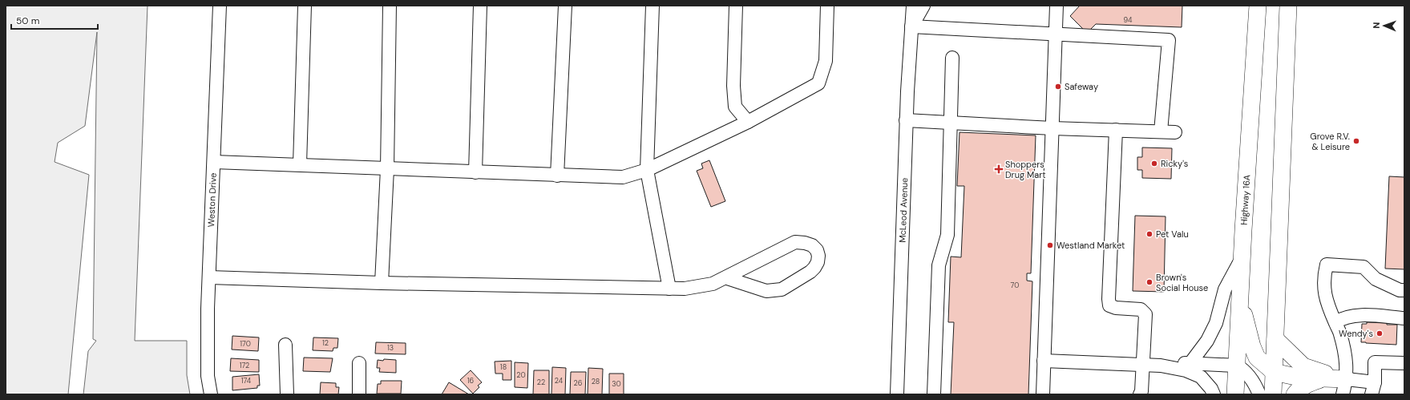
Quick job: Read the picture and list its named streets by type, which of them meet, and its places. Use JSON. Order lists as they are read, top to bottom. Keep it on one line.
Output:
{"streets":{"main road":["Highway 16A"],"street":["Weston Drive","McLeod Avenue"]},"places":{"other":["Safeway","Grove R.V. & Leisure","Ricky's","Pet Valu","Westland Market","Brown's Social House","Wendy's"],"health":["Shoppers Drug Mart"]},"house_numbers":["94","70","12","170","13","172","18","20","174","16","24","28","22","26","30"],"scale_bar":"50 m","north":"left"}
